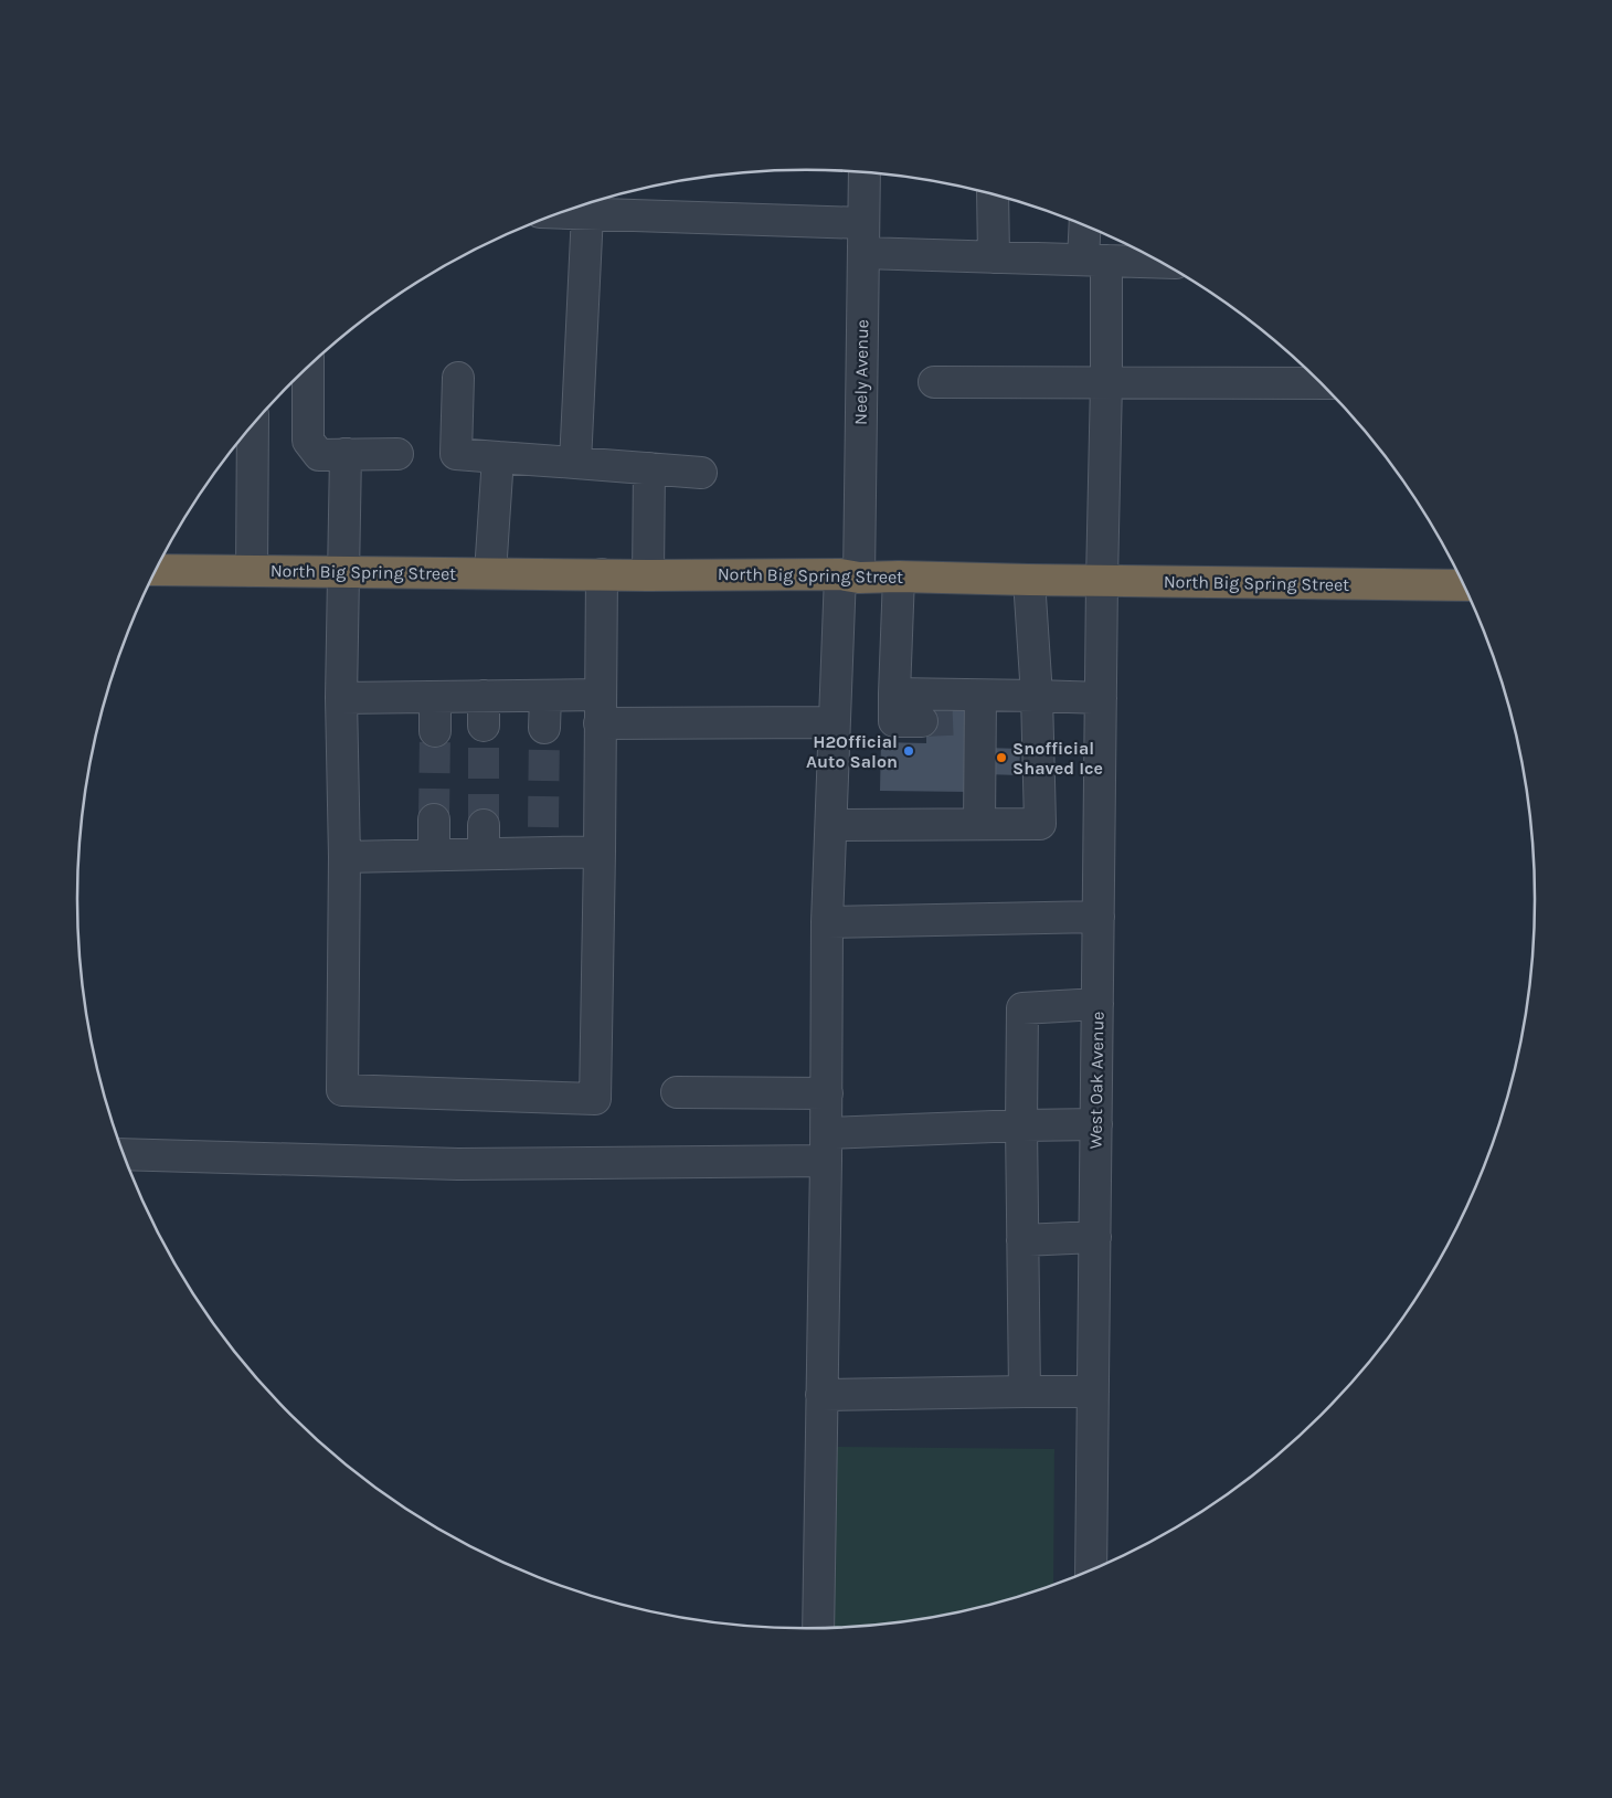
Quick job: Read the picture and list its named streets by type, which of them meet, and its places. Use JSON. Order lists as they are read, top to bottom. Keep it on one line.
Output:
{"streets":{"highway":["North Big Spring Street"],"street":["Neely Avenue","West Oak Avenue"]},"crossings":[["Neely Avenue","North Big Spring Street"],["North Big Spring Street","West Oak Avenue"]],"places":["H2Official Auto Salon","Snofficial Shaved Ice"]}
